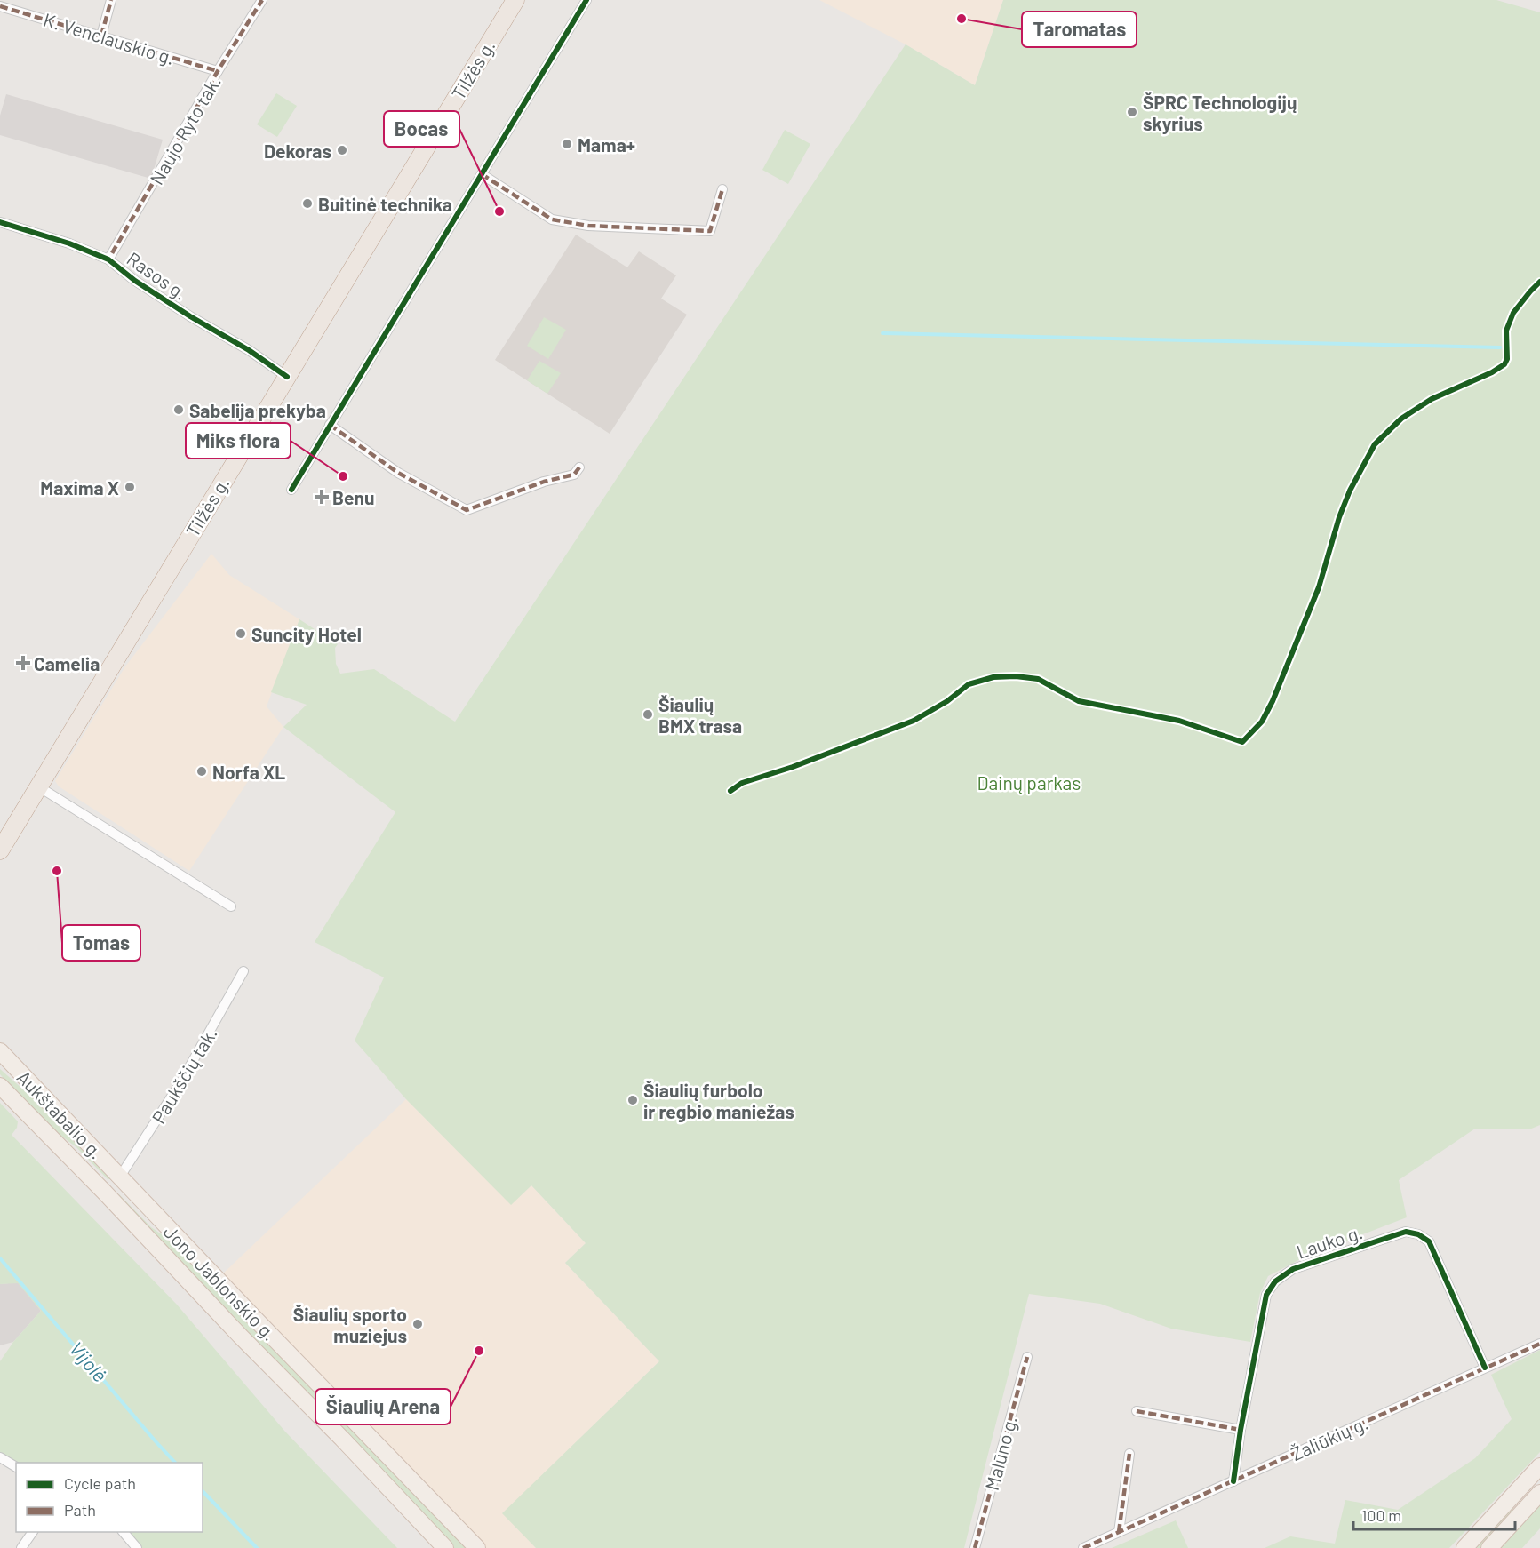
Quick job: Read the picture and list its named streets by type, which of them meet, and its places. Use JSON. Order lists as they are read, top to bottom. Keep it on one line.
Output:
{"streets":{"highway":["Tilžės g."],"main road":["Aukštabalio g.","Jono Jablonskio g."],"street":["K. Venclauskio g.","Naujo Ryto tak.","Rasos g.","Paukščių tak.","Lauko g.","Žaliūkių g.","Malūno g."]},"crossings":[["K. Venclauskio g.","Naujo Ryto tak."],["Tilžės g.","Rasos g."],["Naujo Ryto tak.","Rasos g."],["Paukščių tak.","Aukštabalio g."],["Paukščių tak.","Jono Jablonskio g."],["Aukštabalio g.","Jono Jablonskio g."],["Lauko g.","Žaliūkių g."]],"water":["Vijolė"],"parks":["Dainų parkas"],"places":{"other":["Taromatas","ŠPRC Technologijų skyrius","Mama+","Dekoras","Buitinė technika","Bocas","Sabelija prekyba","Miks flora","Maxima X","Suncity Hotel","Šiaulių BMX trasa","Norfa XL","Tomas","Šiaulių furbolo ir regbio maniežas","Šiaulių sporto muziejus","Šiaulių Arena"],"health":["Benu","Camelia"]},"legend":["Cycle path","Path"],"scale_bar":"100 m"}
